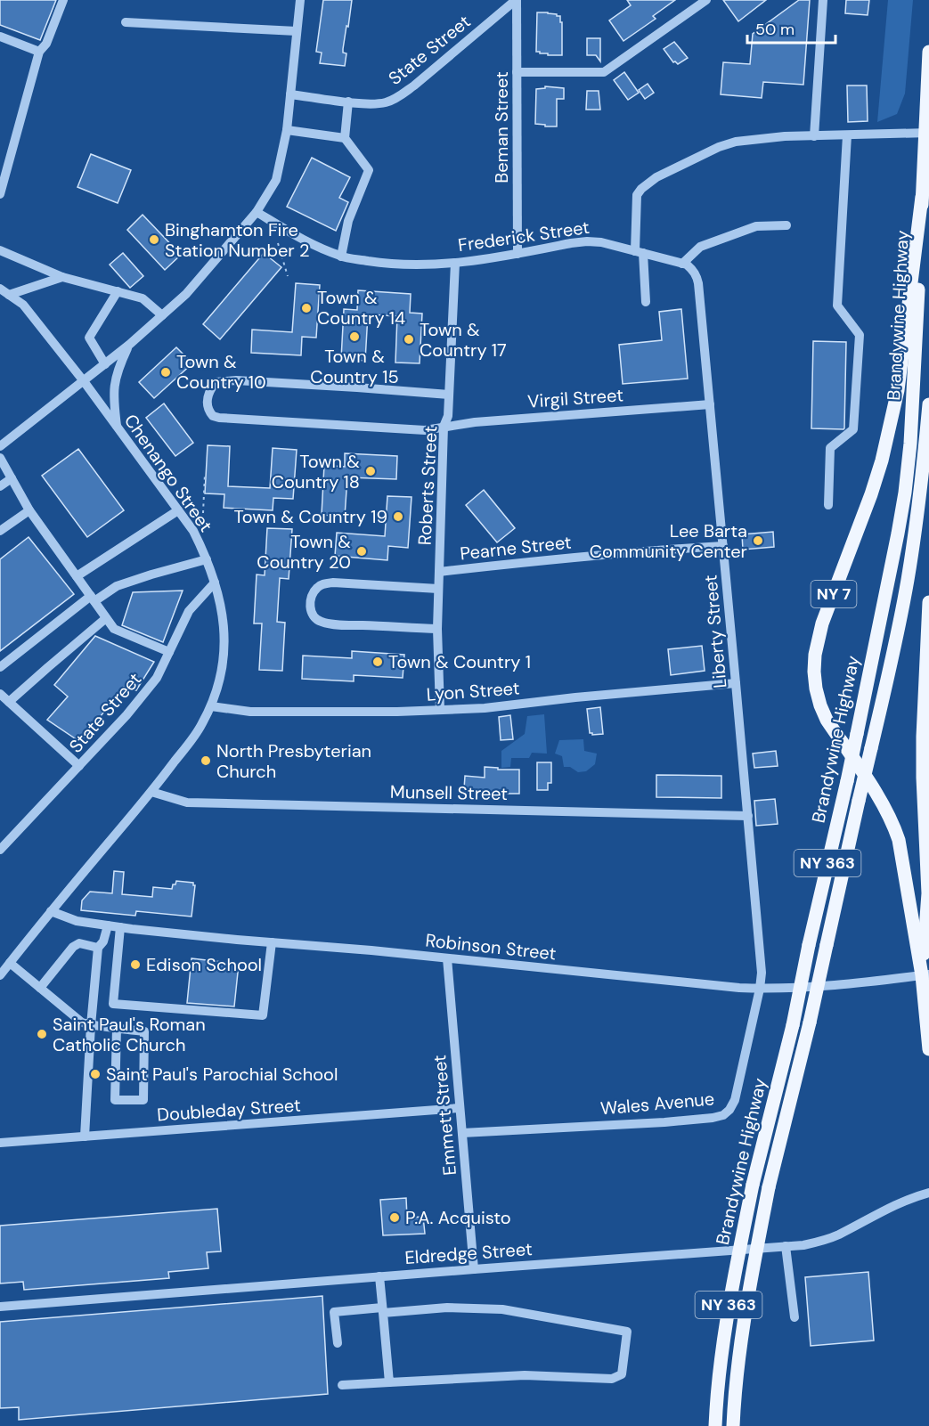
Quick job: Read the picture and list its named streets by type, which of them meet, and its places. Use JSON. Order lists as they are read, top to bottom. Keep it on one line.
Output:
{"streets":{"main road":["Brandywine Highway","NY 7","NY 363"],"street":["State Street","Beman Street","Frederick Street","Virgil Street","Chenango Street","Roberts Street","Pearne Street","Liberty Street","Lyon Street","Munsell Street","Robinson Street","Wales Avenue","Doubleday Street","Emmett Street","Eldredge Street"]},"crossings":[["State Street","Beman Street"],["State Street","Chenango Street"],["Beman Street","Frederick Street"],["Frederick Street","Roberts Street"],["Brandywine Highway","NY 7"],["Virgil Street","Roberts Street"],["Virgil Street","Liberty Street"],["Chenango Street","Lyon Street"],["Chenango Street","Munsell Street"],["Chenango Street","Robinson Street"],["Roberts Street","Pearne Street"],["Roberts Street","Lyon Street"],["Pearne Street","Liberty Street"],["NY 7","Robinson Street"],["Liberty Street","Lyon Street"],["Liberty Street","Munsell Street"],["Liberty Street","Robinson Street"],["Liberty Street","Wales Avenue"],["Robinson Street","Wales Avenue"],["Robinson Street","Emmett Street"],["Wales Avenue","Emmett Street"],["Doubleday Street","Emmett Street"],["Emmett Street","Eldredge Street"]],"places":["Binghamton Fire Station Number 2","Town & Country 14","Town & Country 15","Town & Country 17","Town & Country 10","Town & Country 18","Town & Country 19","Lee Barta Community Center","Town & Country 20","Town & Country 1","North Presbyterian Church","Edison School","Saint Paul's Roman Catholic Church","Saint Paul's Parochial School","P.A. Acquisto"],"scale_bar":"50 m"}
